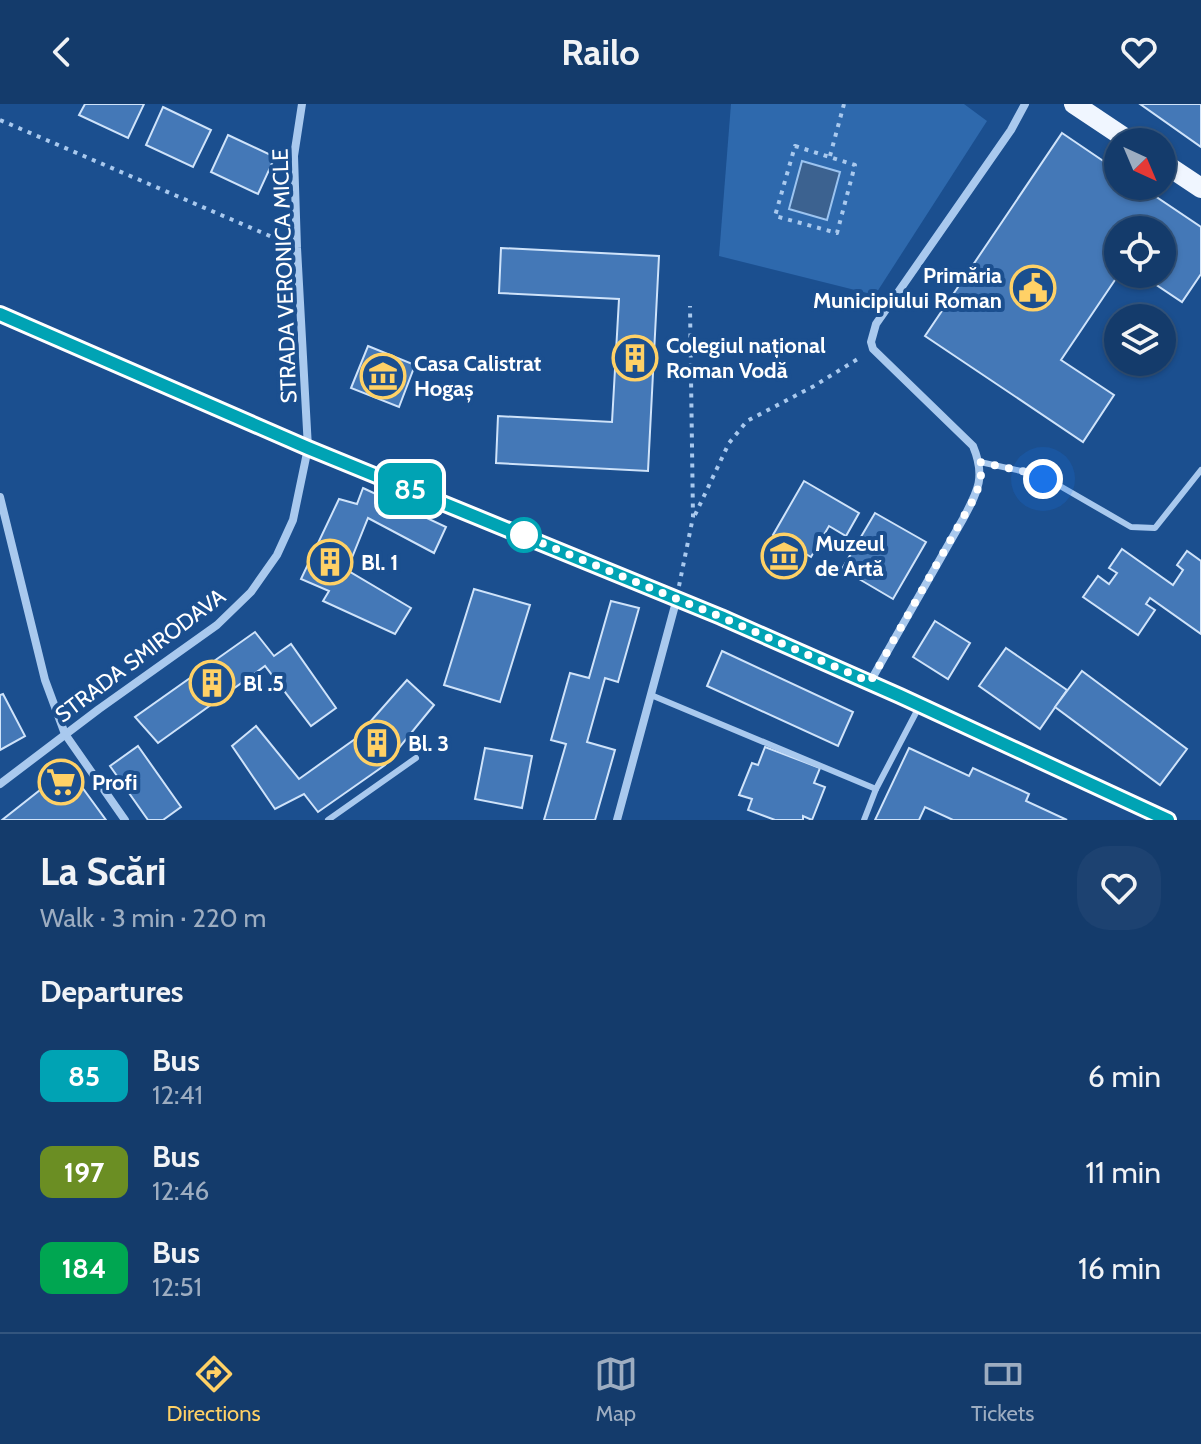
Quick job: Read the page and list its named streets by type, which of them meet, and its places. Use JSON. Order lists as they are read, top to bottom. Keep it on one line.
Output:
{"streets":{"street":["STRADA VERONICA MICLE","STRADA SMIRODAVA"]},"crossings":[["STRADA VERONICA MICLE","STRADA SMIRODAVA"]],"places":{"public building":["Primăria Municipiului Roman"],"building":["Colegiul național Roman Vodă","Bl. 1","Bl .5","Bl. 3"],"museum":["Casa Calistrat Hogaș","Muzeul de Artă"],"supermarket":["Profi"]},"lines":["bus line 85"],"north":"bottom right","page":{"header":"Railo","on_map":"85","heading":[["La Scări","Walk · 3 min · 220 m"],"Departures"],"list":[{"mark":"85","name":"Bus","note":"12:41","value":"6 min"},{"mark":"197","name":"Bus","note":"12:46","value":"11 min"},{"mark":"184","name":"Bus","note":"12:51","value":"16 min"}],"tabs":["Directions","Map","Tickets"]}}
